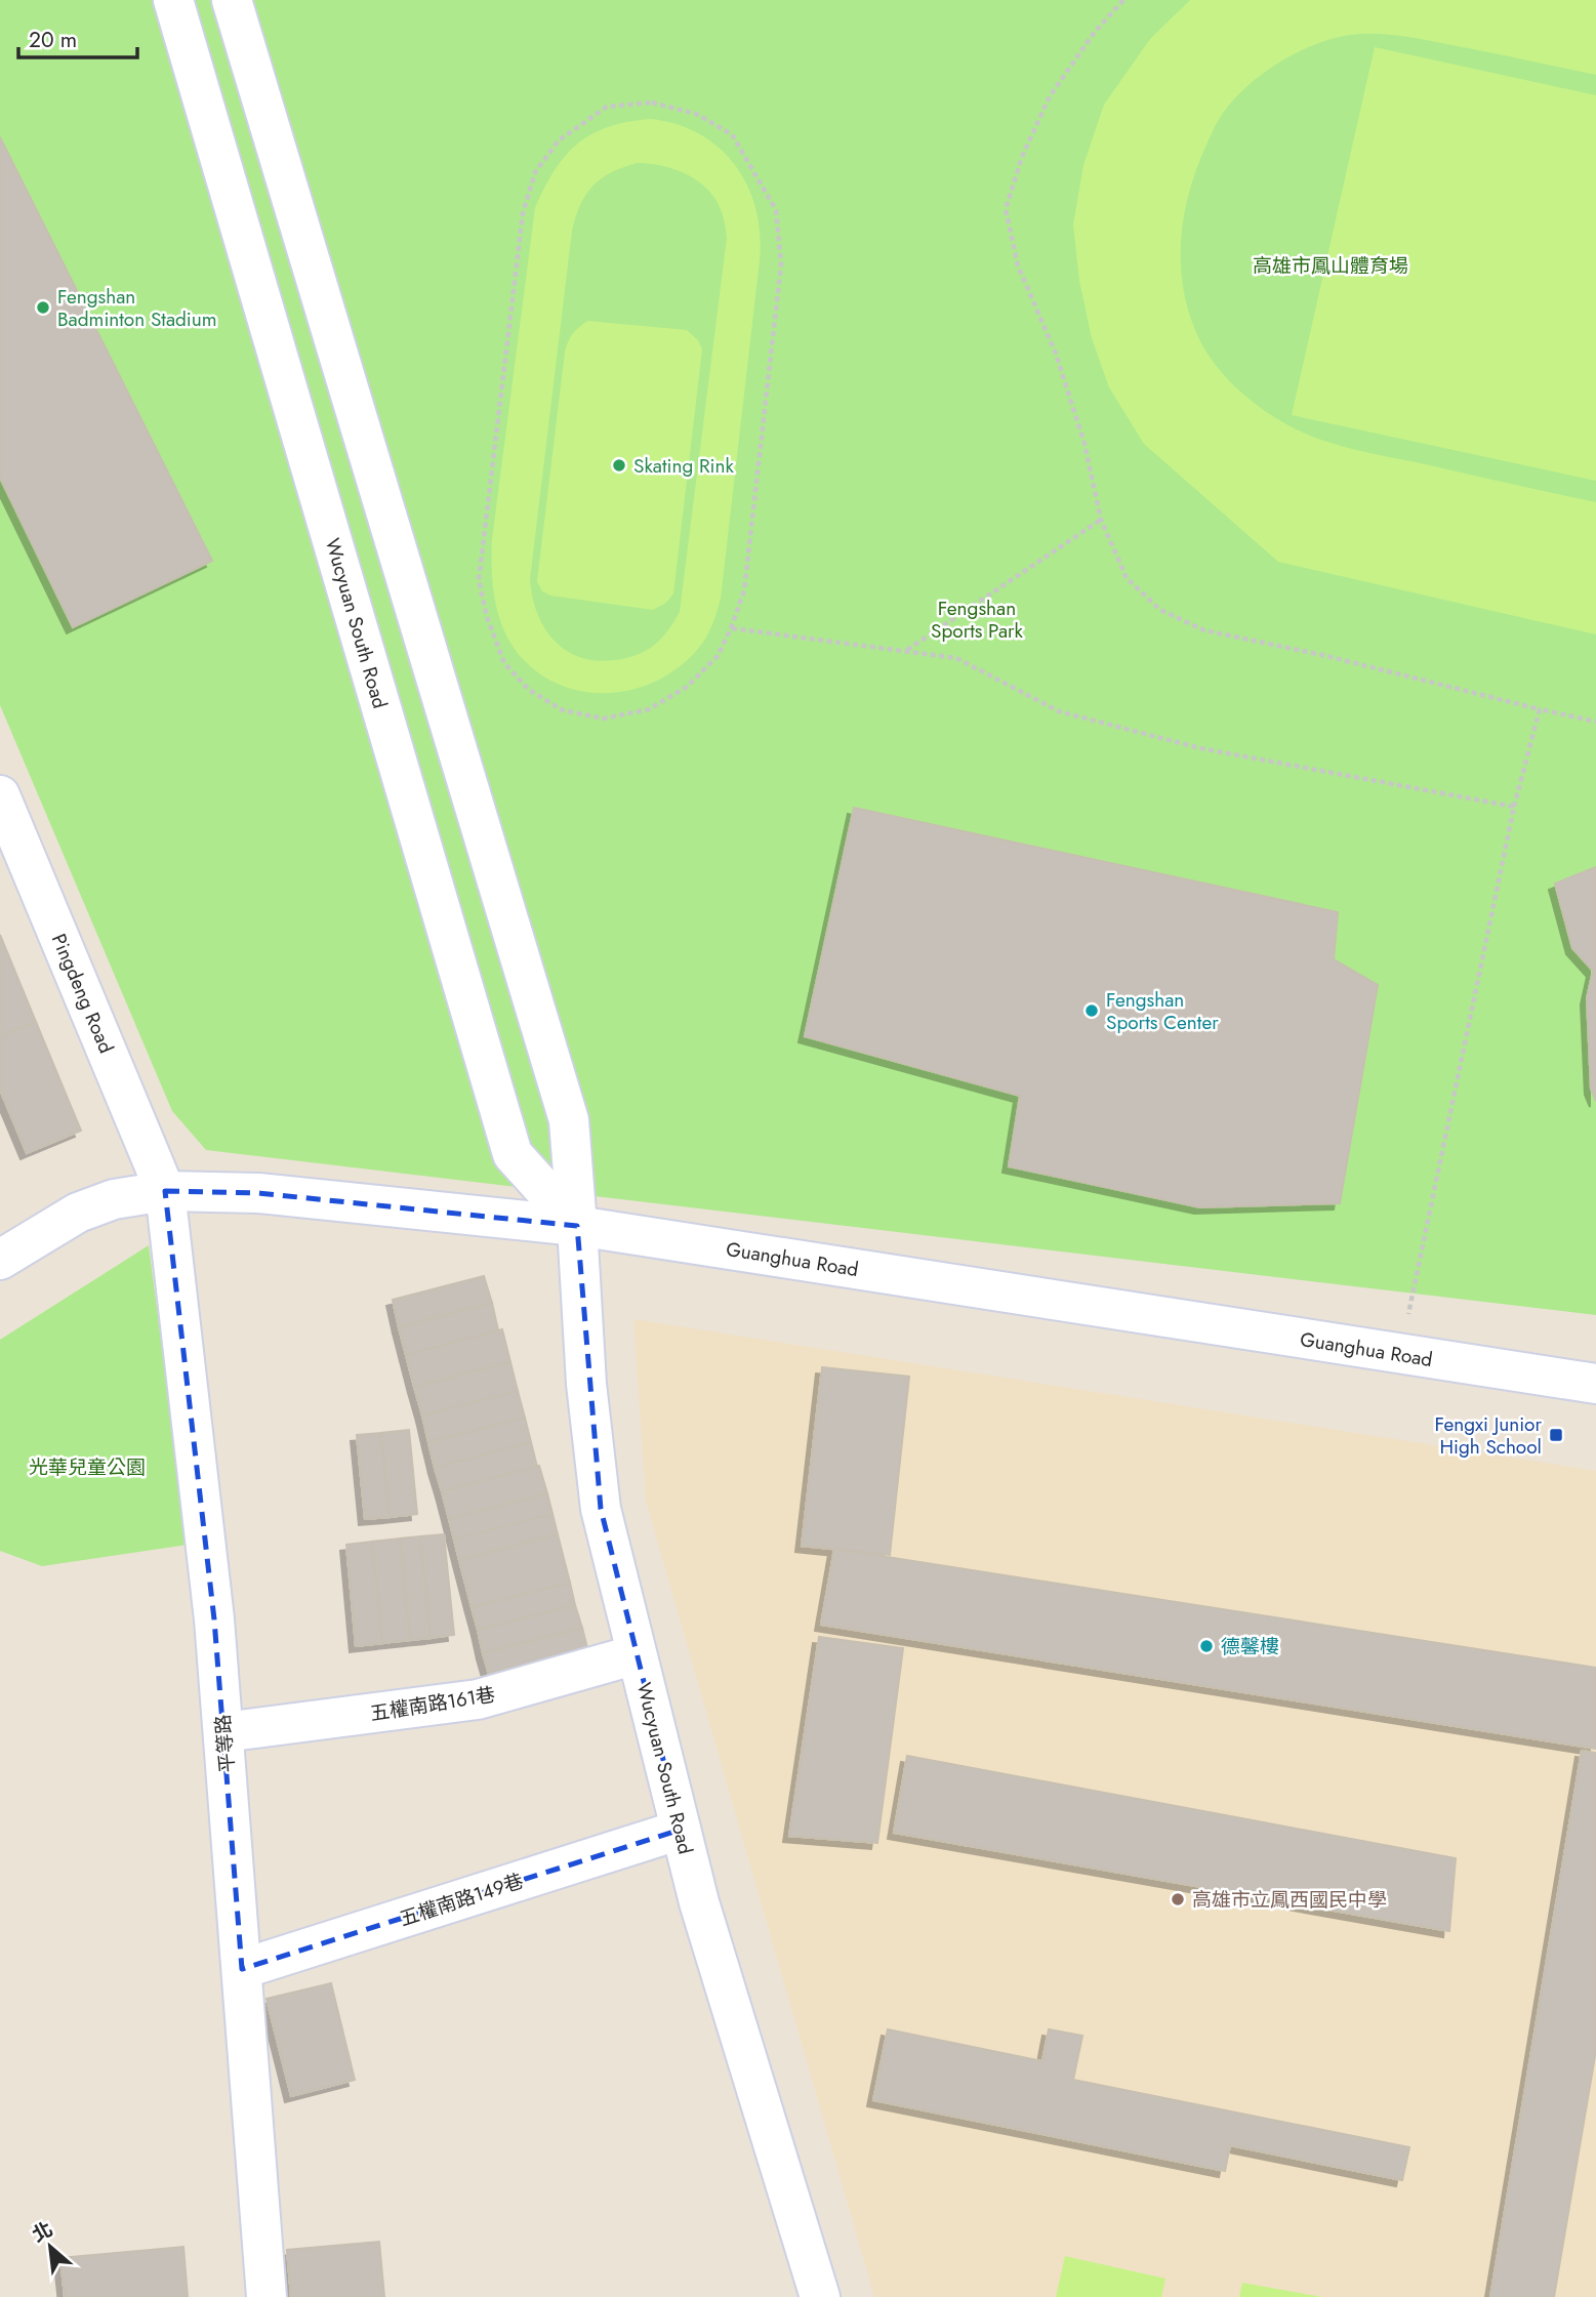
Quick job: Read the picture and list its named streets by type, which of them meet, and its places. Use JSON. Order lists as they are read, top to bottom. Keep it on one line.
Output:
{"streets":{"street":["Wucyuan South Road","Pingdeng Road","Guanghua Road","五權南路161巷","平等路","五權南路149巷"]},"crossings":[["Wucyuan South Road","Guanghua Road"],["Wucyuan South Road","五權南路161巷"],["Wucyuan South Road","五權南路149巷"],["Pingdeng Road","Guanghua Road"],["Pingdeng Road","平等路"],["Guanghua Road","平等路"],["五權南路161巷","平等路"],["平等路","五權南路149巷"]],"parks":["高雄市鳳山體育場","Fengshan Sports Park","光華兒童公園"],"places":{"other":["Fengshan Badminton Stadium","Skating Rink","Fengshan Sports Center","德馨樓","高雄市立鳳西國民中學"],"transit":["Fengxi Junior High School"]},"scale_bar":"20 m","north":"top left"}
